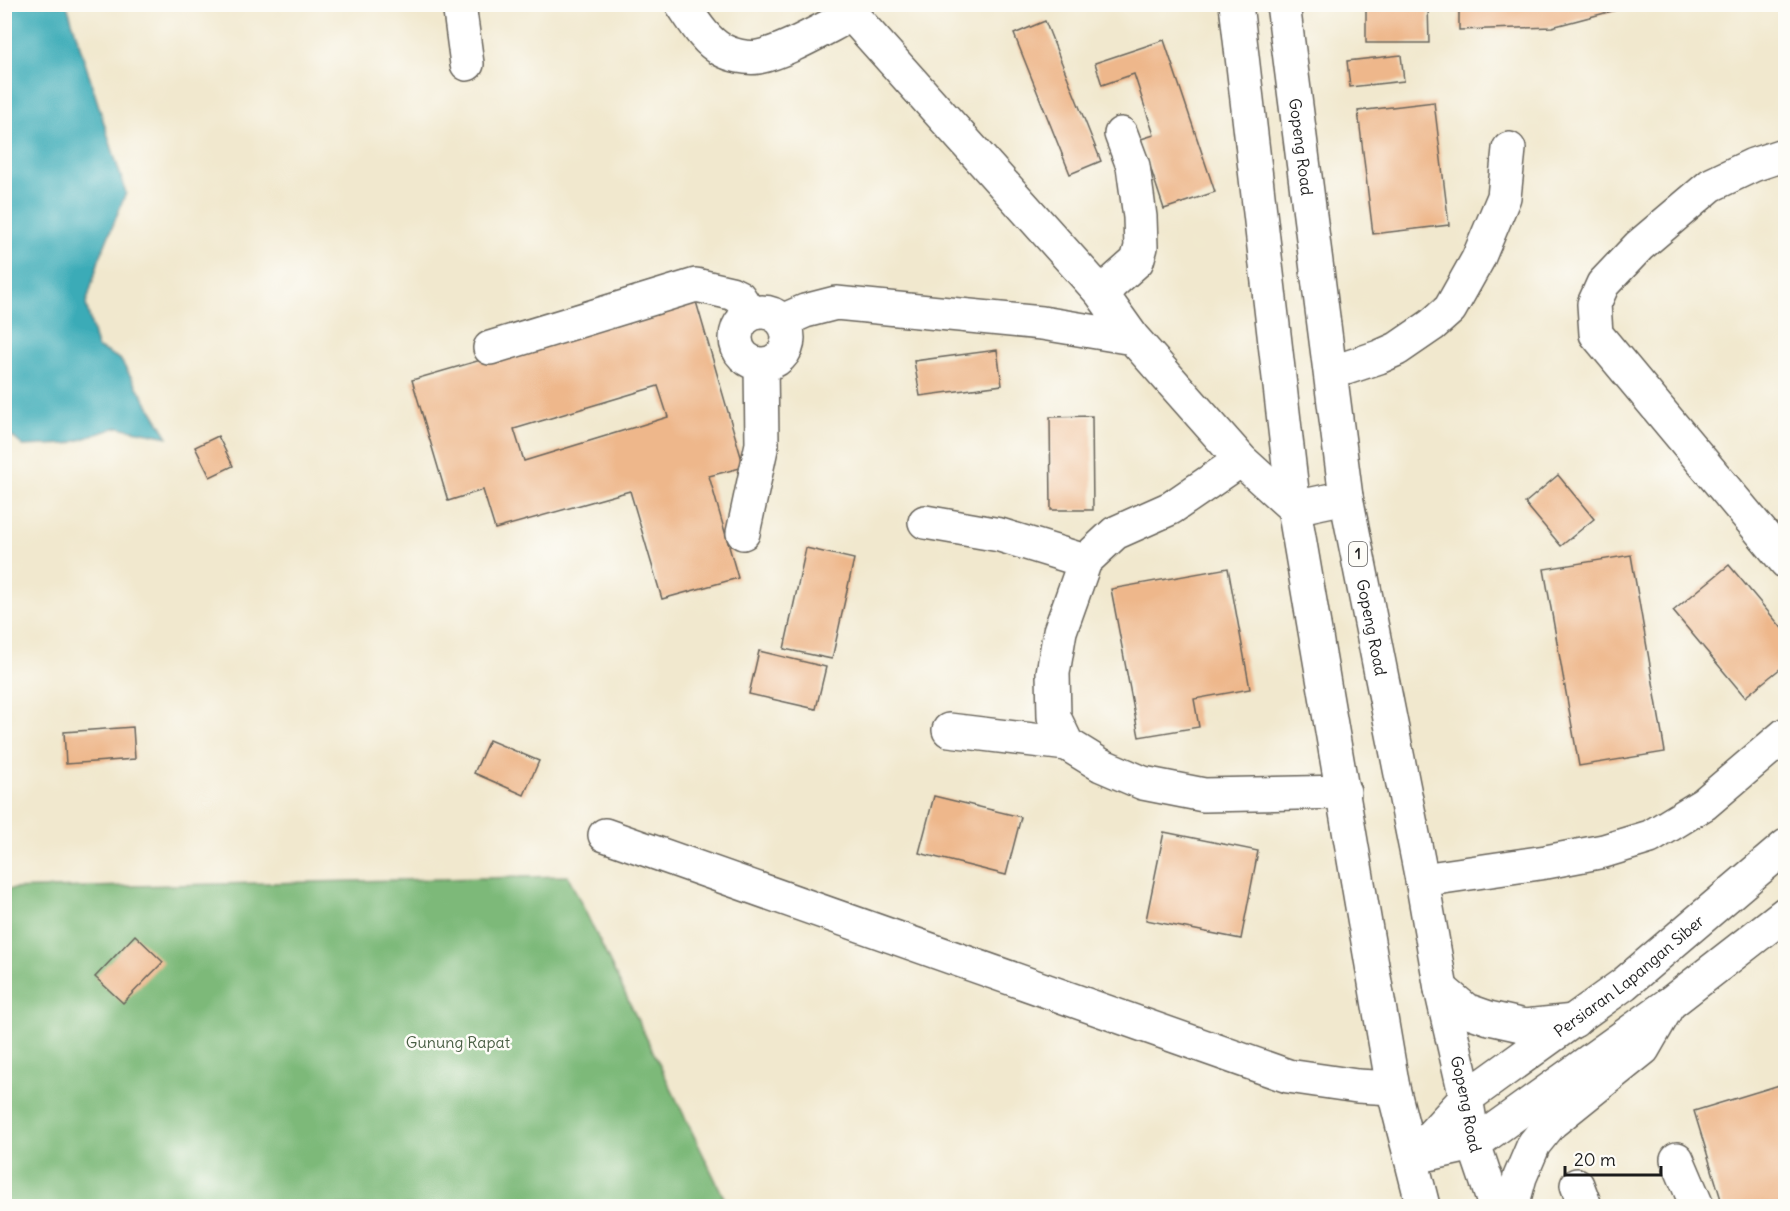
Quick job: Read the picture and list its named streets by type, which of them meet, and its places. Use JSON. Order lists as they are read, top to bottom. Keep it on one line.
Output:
{"streets":{"main road":["Gopeng Road","1","Persiaran Lapangan Siber"]},"crossings":[["Gopeng Road","Persiaran Lapangan Siber"]],"parks":["Gunung Rapat"],"scale_bar":"20 m"}
